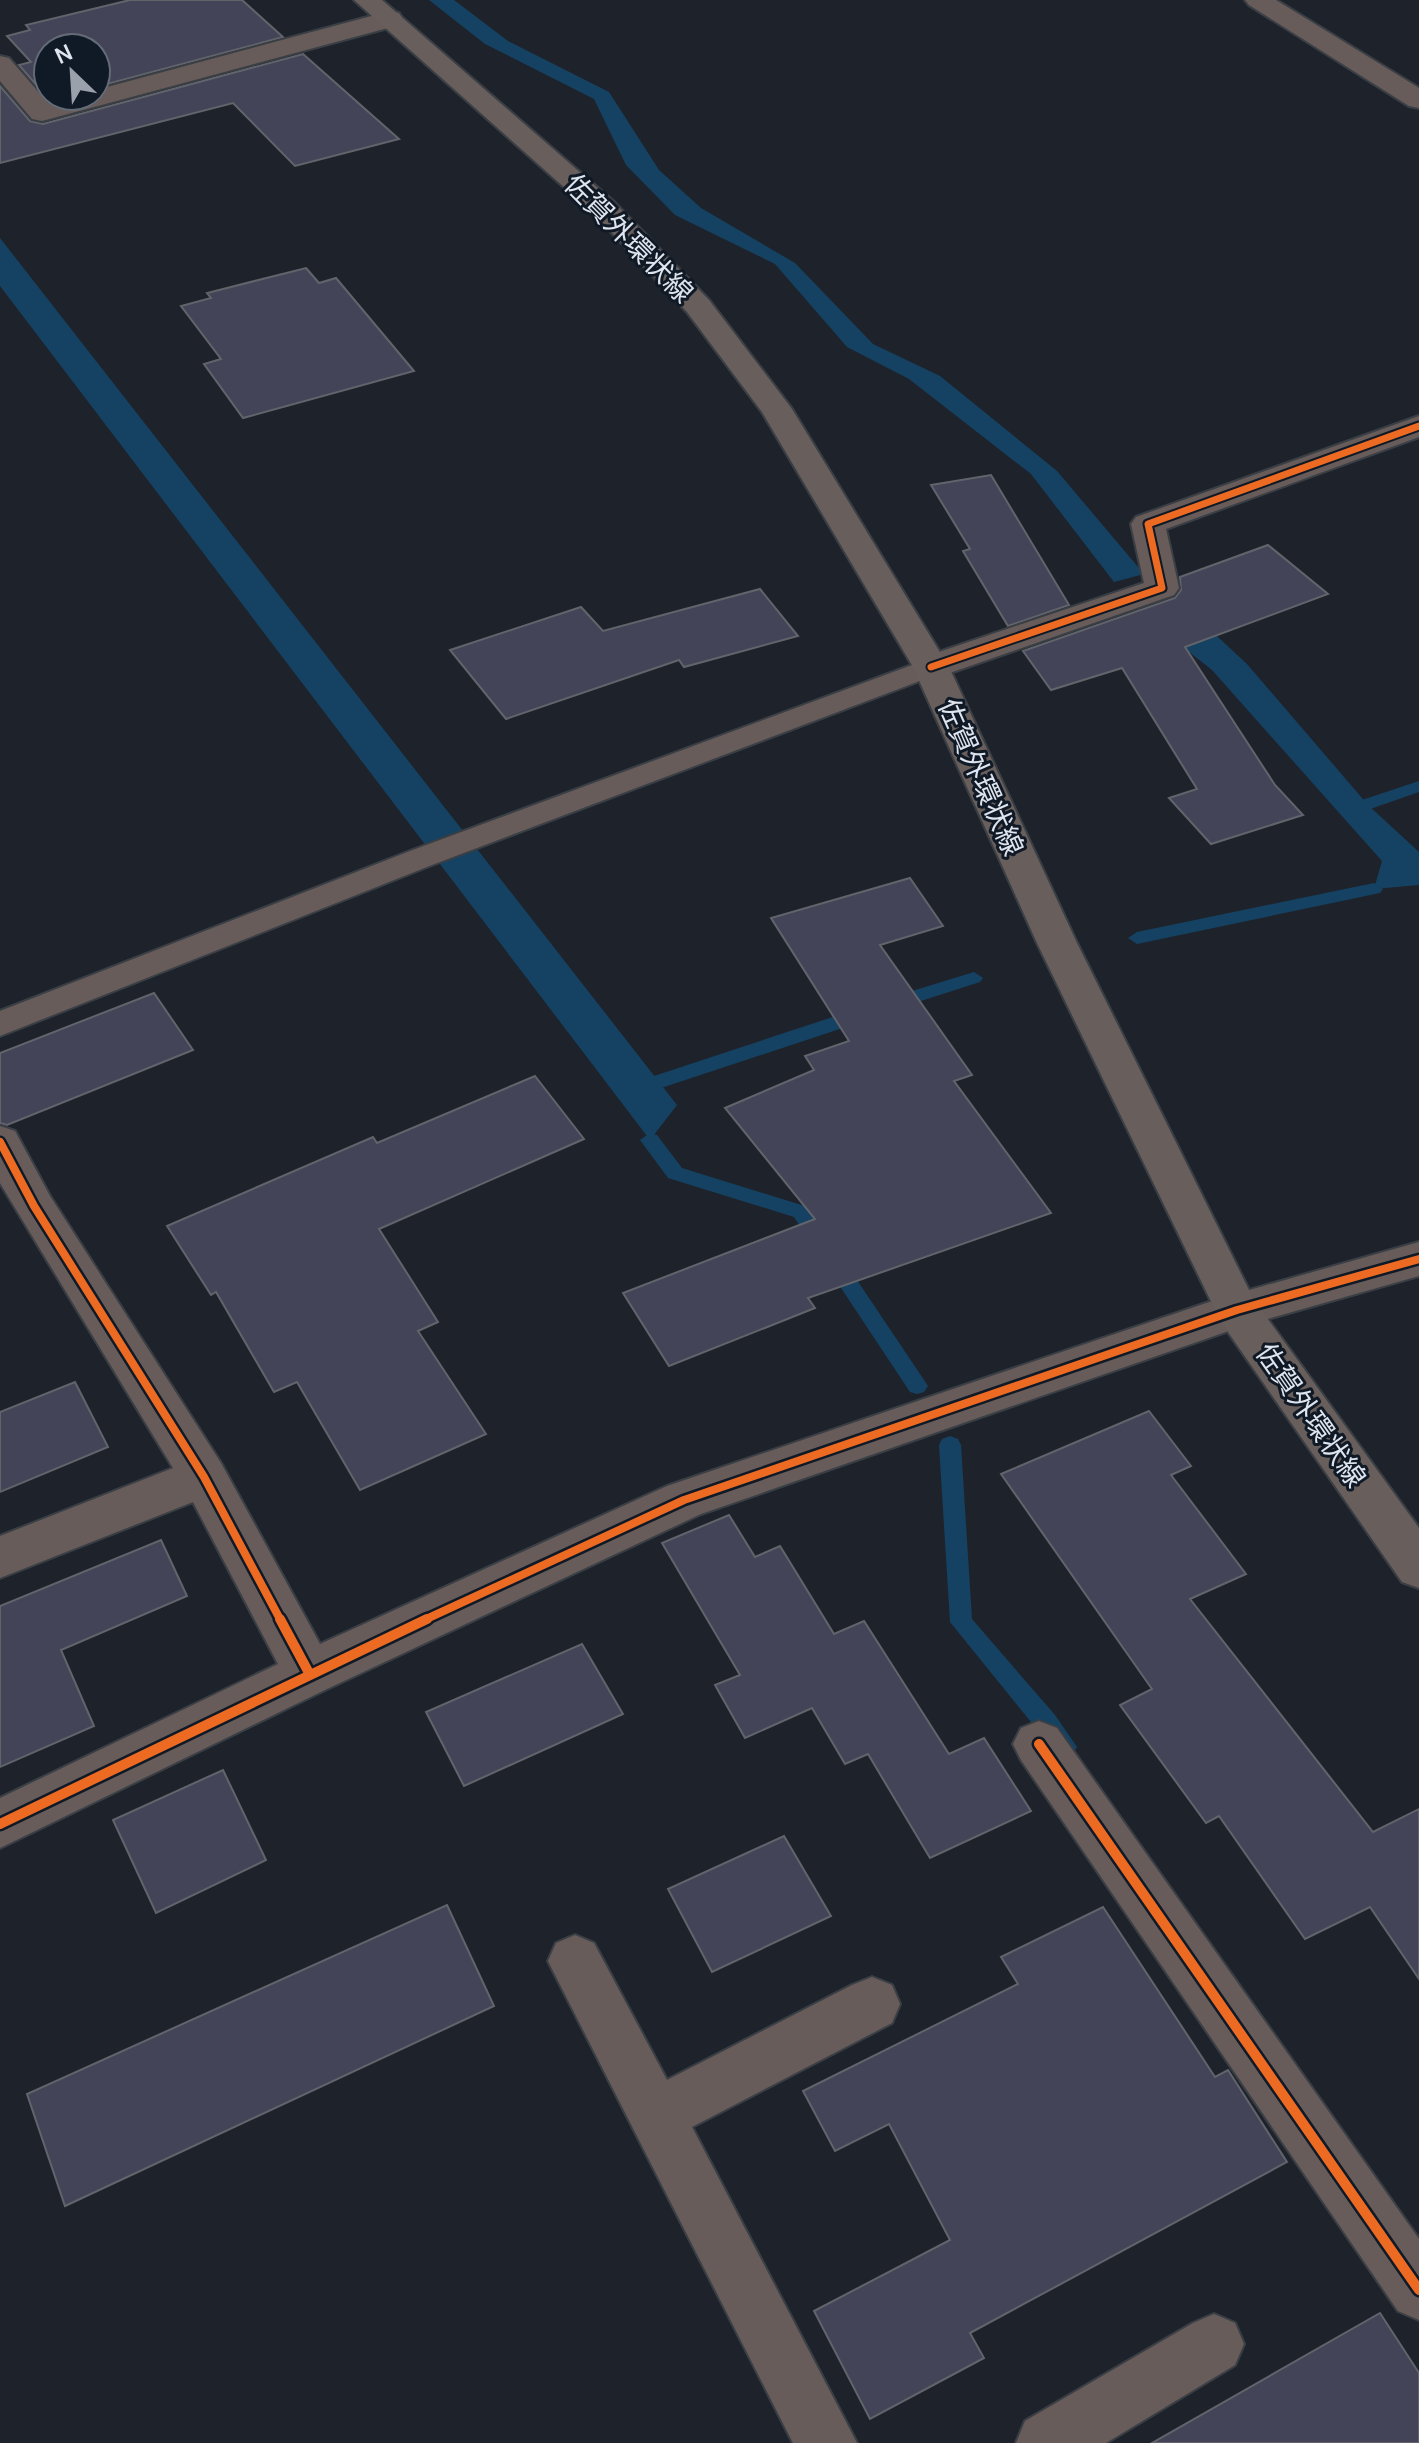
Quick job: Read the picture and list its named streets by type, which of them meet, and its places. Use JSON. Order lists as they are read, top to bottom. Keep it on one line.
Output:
{"streets":{"main road":["佐賀外環状線"]},"north":"top left"}
